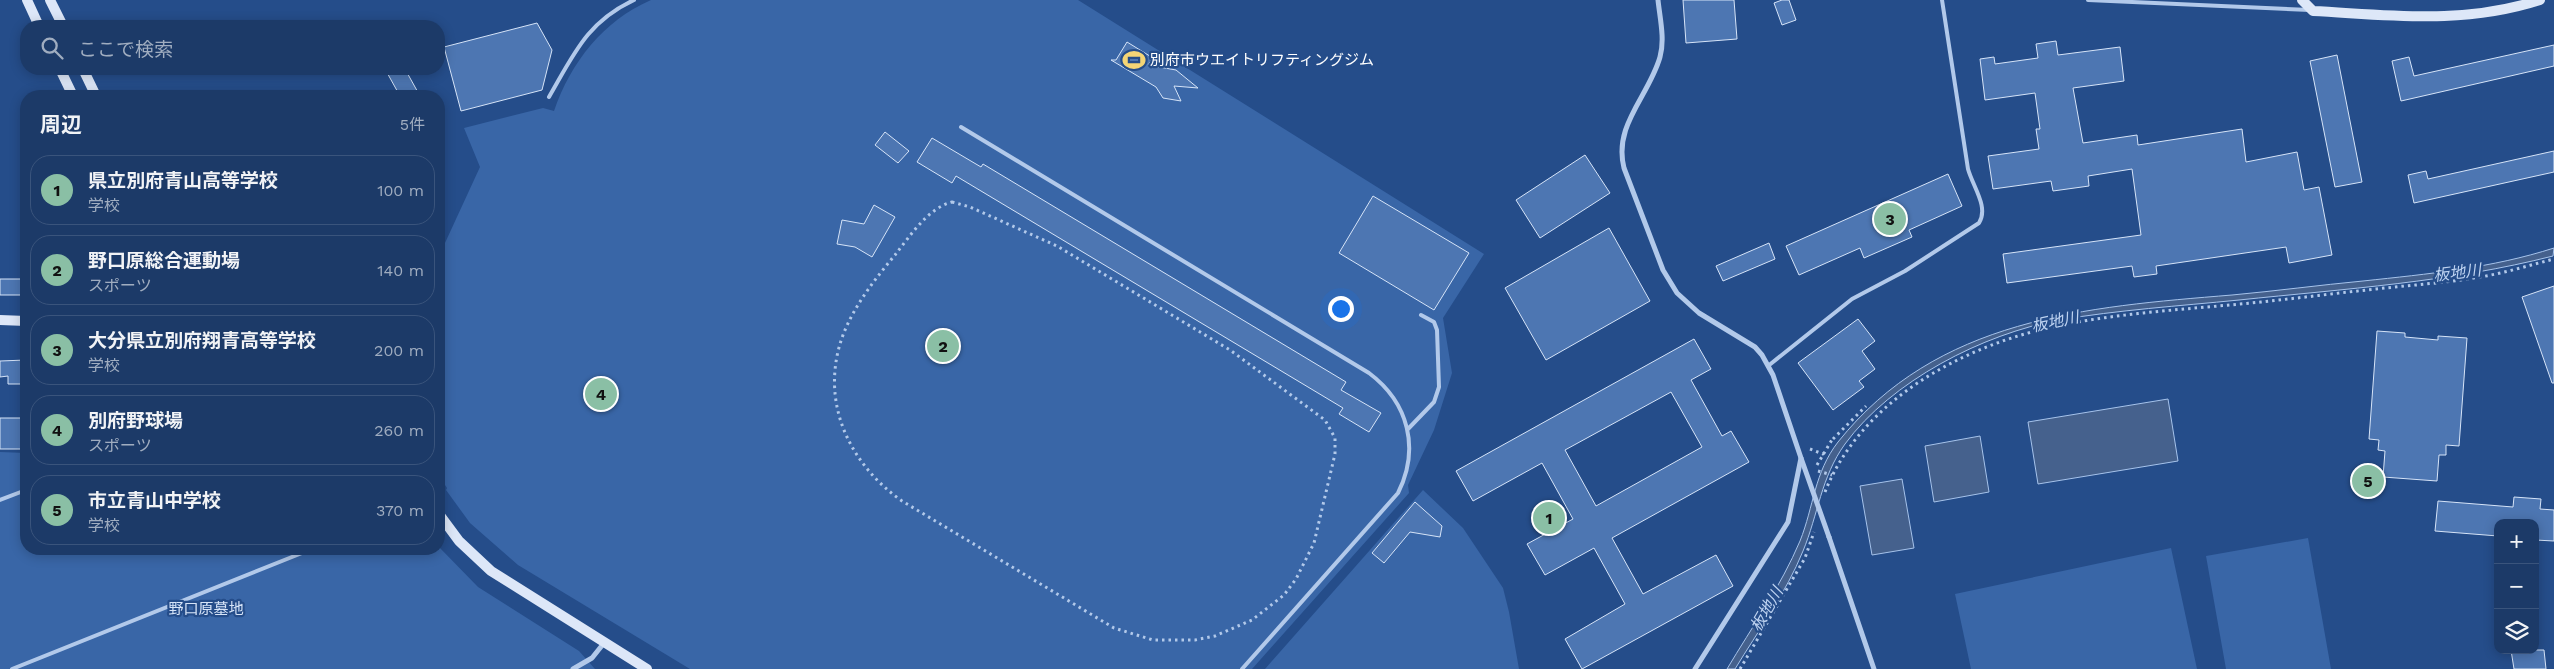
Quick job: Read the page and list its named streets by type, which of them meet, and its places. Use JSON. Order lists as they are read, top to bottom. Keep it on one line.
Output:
{"water":["板地川"],"parks":["野口原墓地"],"places":{"sports":["別府市ウエイトリフティングジム"]},"page":{"search":"ここで検索","heading":["周辺","5件"],"list":[{"mark":"1","name":"県立別府青山高等学校","note":"学校","value":"100 m"},{"mark":"2","name":"野口原総合運動場","note":"スポーツ","value":"140 m"},{"mark":"3","name":"大分県立別府翔青高等学校","note":"学校","value":"200 m"},{"mark":"4","name":"別府野球場","note":"スポーツ","value":"260 m"},{"mark":"5","name":"市立青山中学校","note":"学校","value":"370 m"}],"pins":["3","2","4","5","1"],"map_buttons":["+","−"]}}
